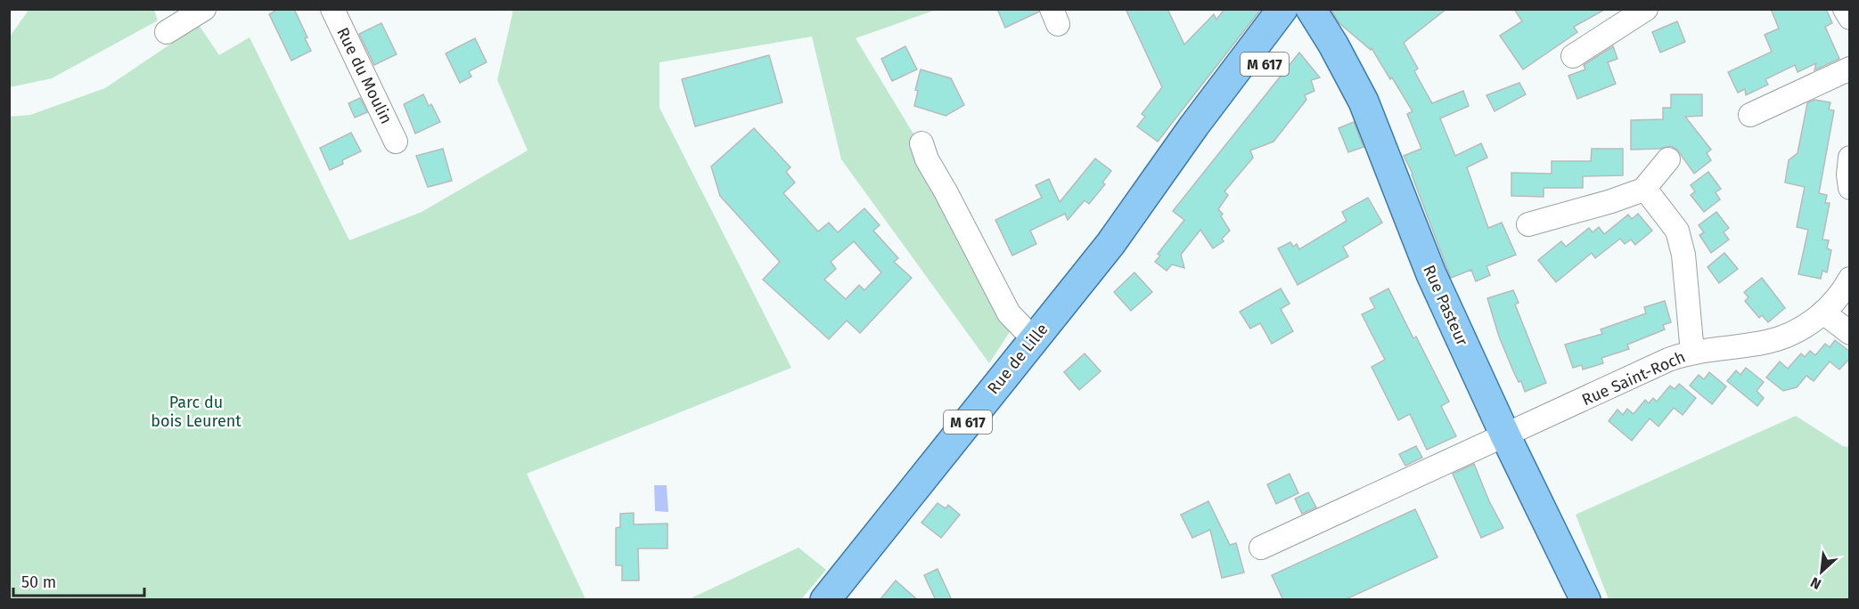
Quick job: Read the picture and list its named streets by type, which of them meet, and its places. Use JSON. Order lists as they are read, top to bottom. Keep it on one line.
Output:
{"streets":{"main road":["M 617","Rue Pasteur","Rue de Lille"],"street":["Rue du Moulin","Rue Saint-Roch"]},"crossings":[["Rue Pasteur","Rue de Lille"],["Rue Pasteur","Rue Saint-Roch"]],"parks":["Parc du bois Leurent"],"scale_bar":"50 m","north":"bottom left"}
